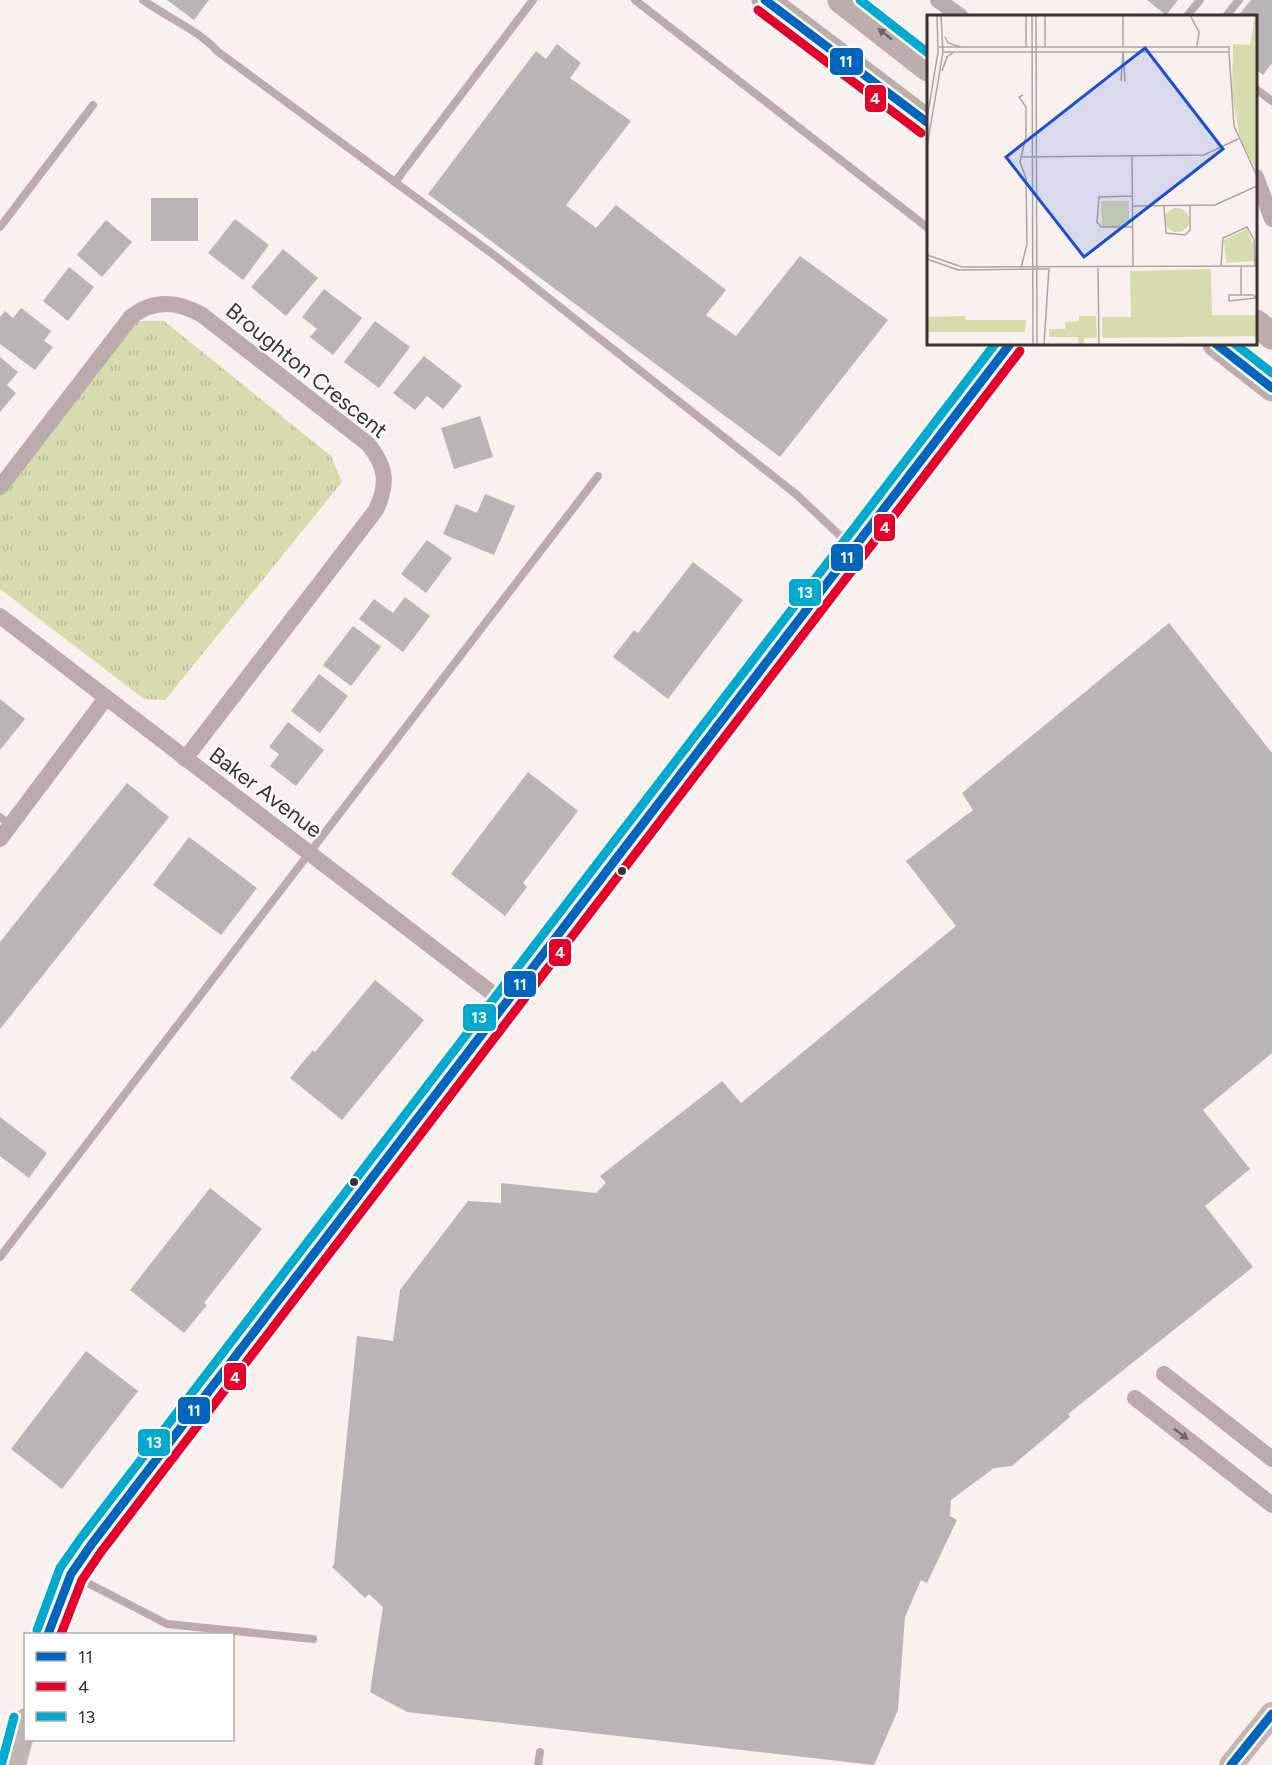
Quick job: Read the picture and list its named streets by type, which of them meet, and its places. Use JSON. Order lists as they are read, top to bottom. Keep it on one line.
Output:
{"streets":{"street":["Broughton Crescent","Baker Avenue"]},"crossings":[["Broughton Crescent","Baker Avenue"]],"lines":["transit line 11","transit line 13","transit line 4"],"legend":["11","4","13"]}
